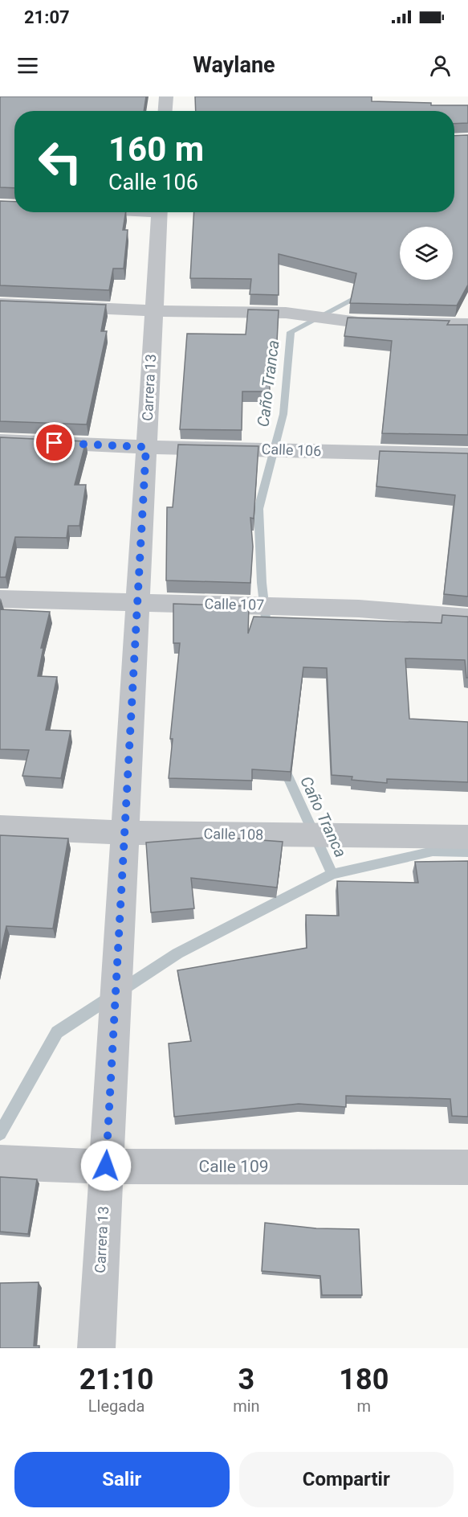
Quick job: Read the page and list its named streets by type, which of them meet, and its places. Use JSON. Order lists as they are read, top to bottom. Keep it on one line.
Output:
{"streets":{"street":["Carrera 13","Calle 106","Calle 107","Calle 108","Calle 109"]},"crossings":[["Carrera 13","Calle 106"],["Carrera 13","Calle 107"],["Carrera 13","Calle 108"],["Carrera 13","Calle 109"]],"water":["Caño Tranca"],"page":{"status":"21:07","header":"Waylane","turn":["160 m","Calle 106"],"eta":["21:10","Llegada","3","min","180","m"],"buttons":["Salir","Compartir"]}}
